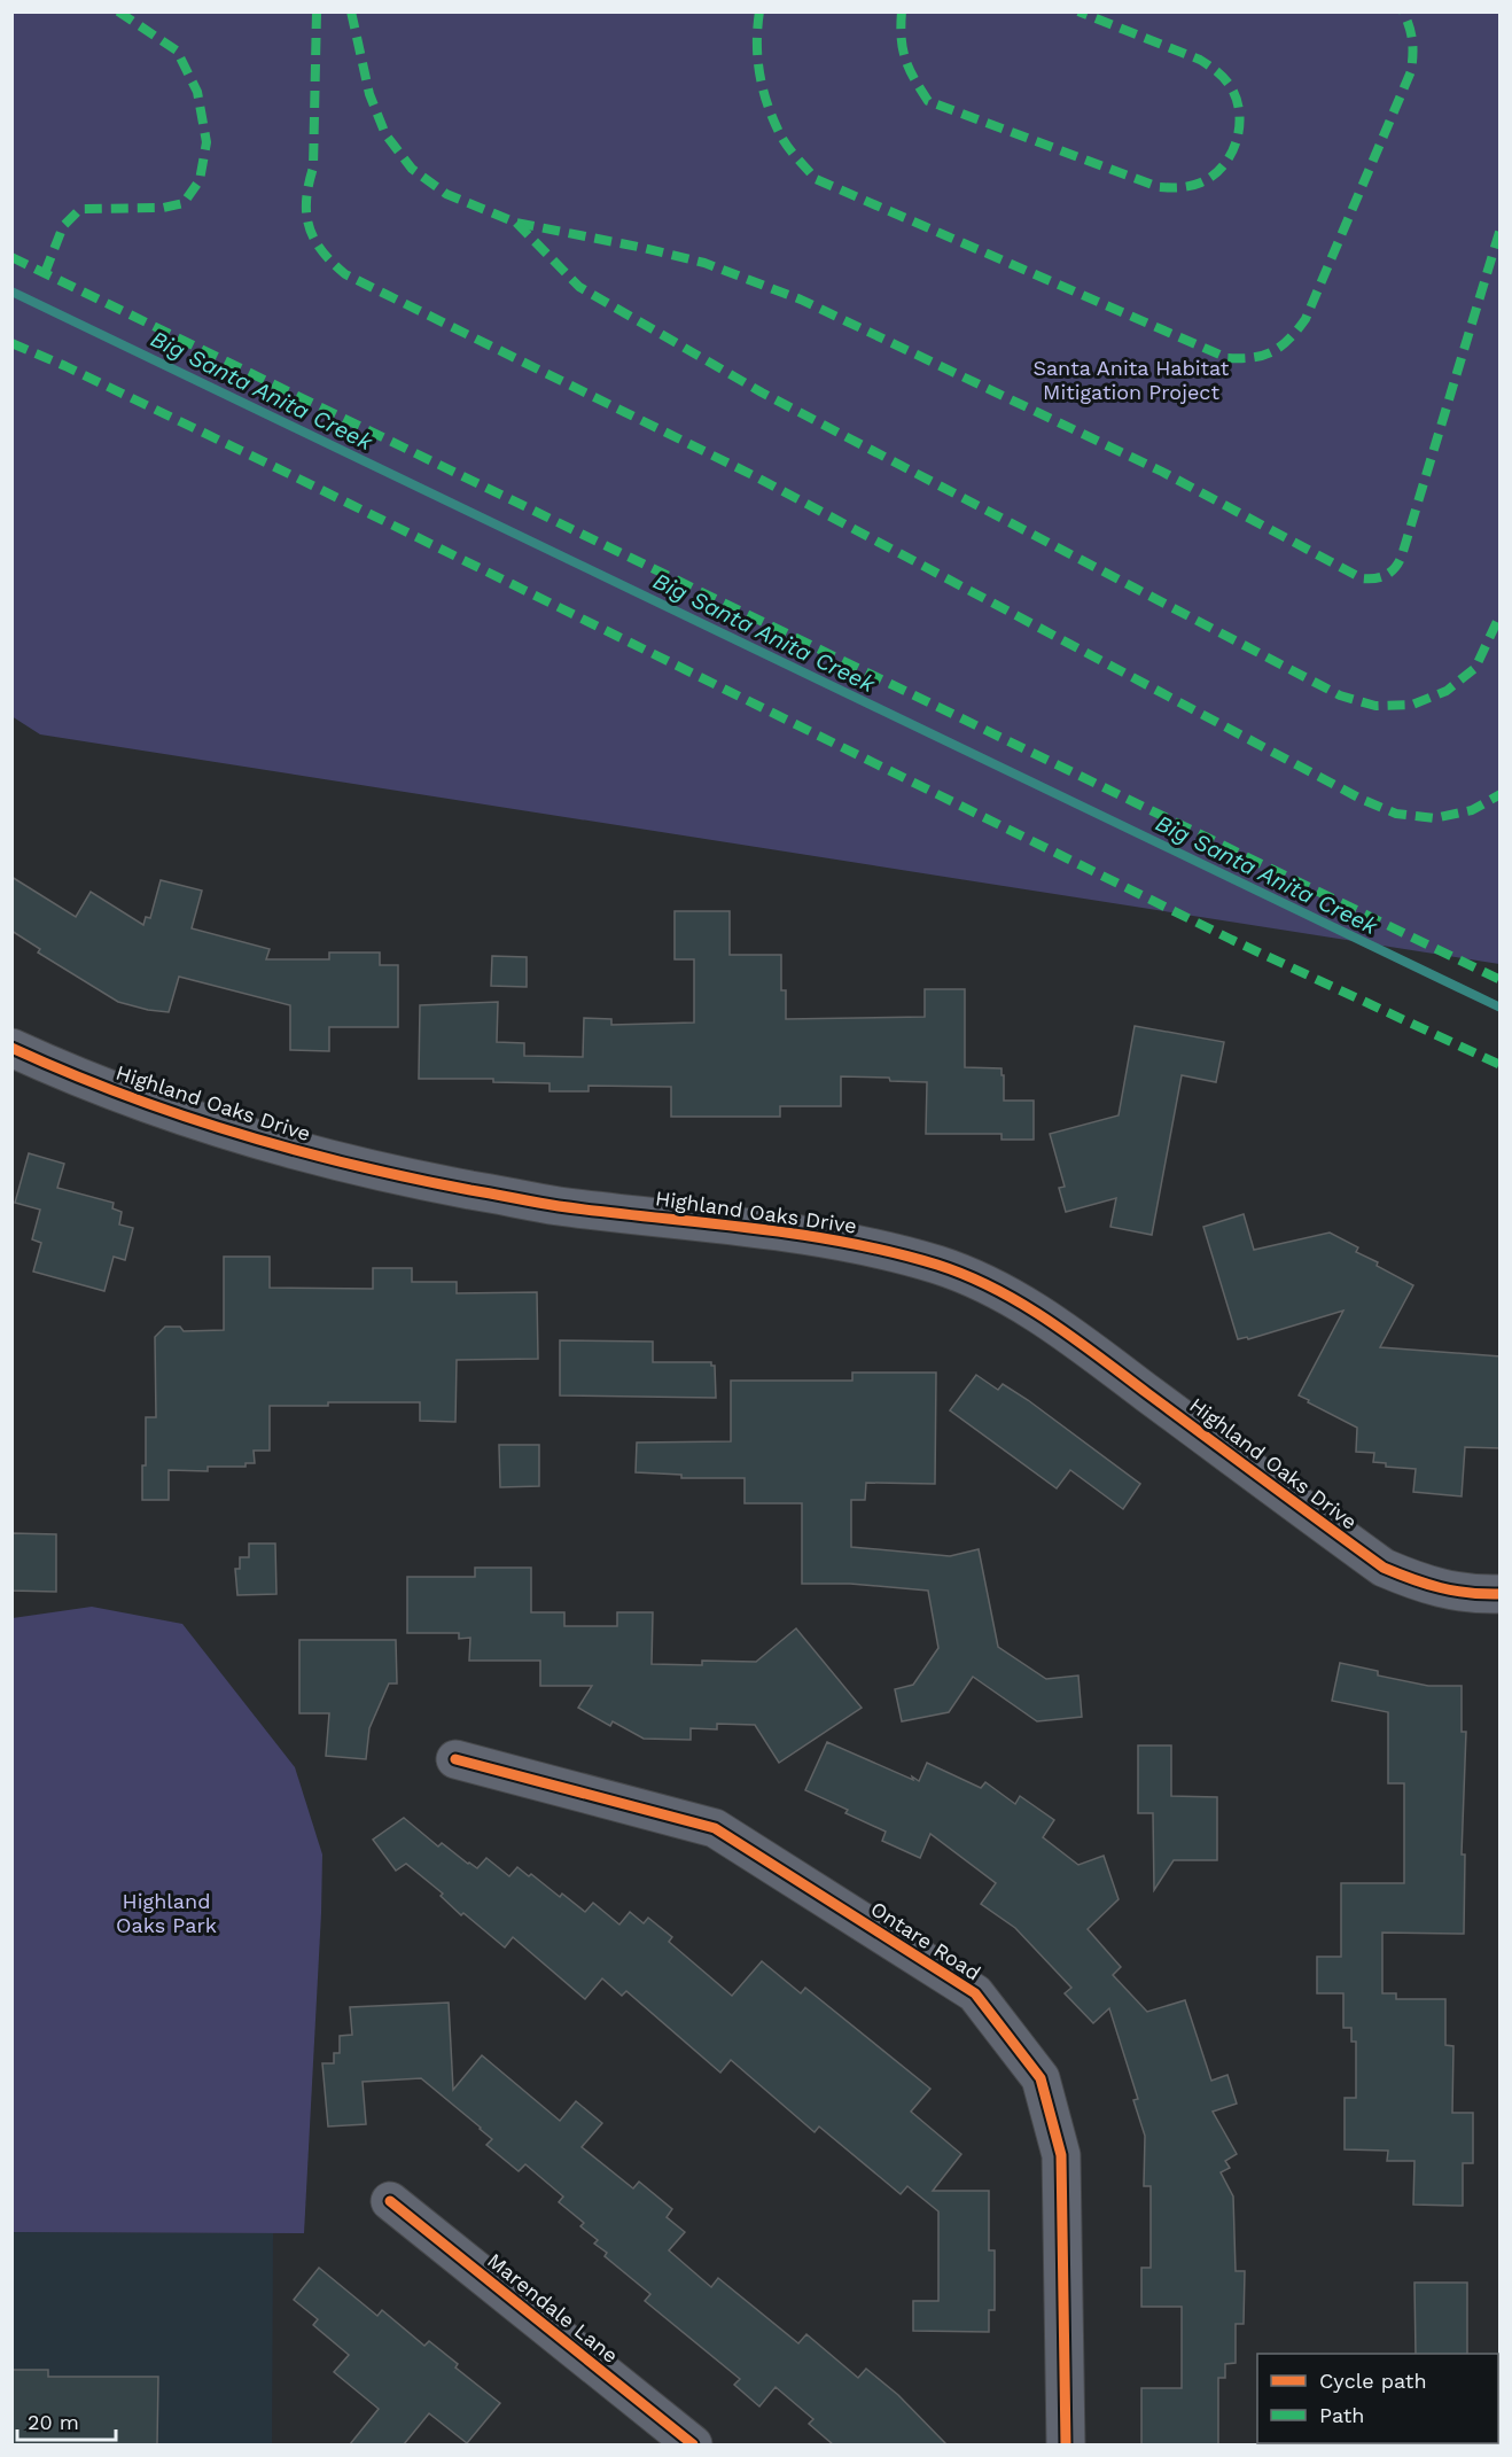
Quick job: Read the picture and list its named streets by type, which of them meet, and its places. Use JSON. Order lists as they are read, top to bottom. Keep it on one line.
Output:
{"streets":{"street":["Highland Oaks Drive","Ontare Road","Marendale Lane"]},"water":["Big Santa Anita Creek"],"parks":["Santa Anita Habitat Mitigation Project","Highland Oaks Park"],"legend":["Cycle path","Path"],"scale_bar":"20 m"}
